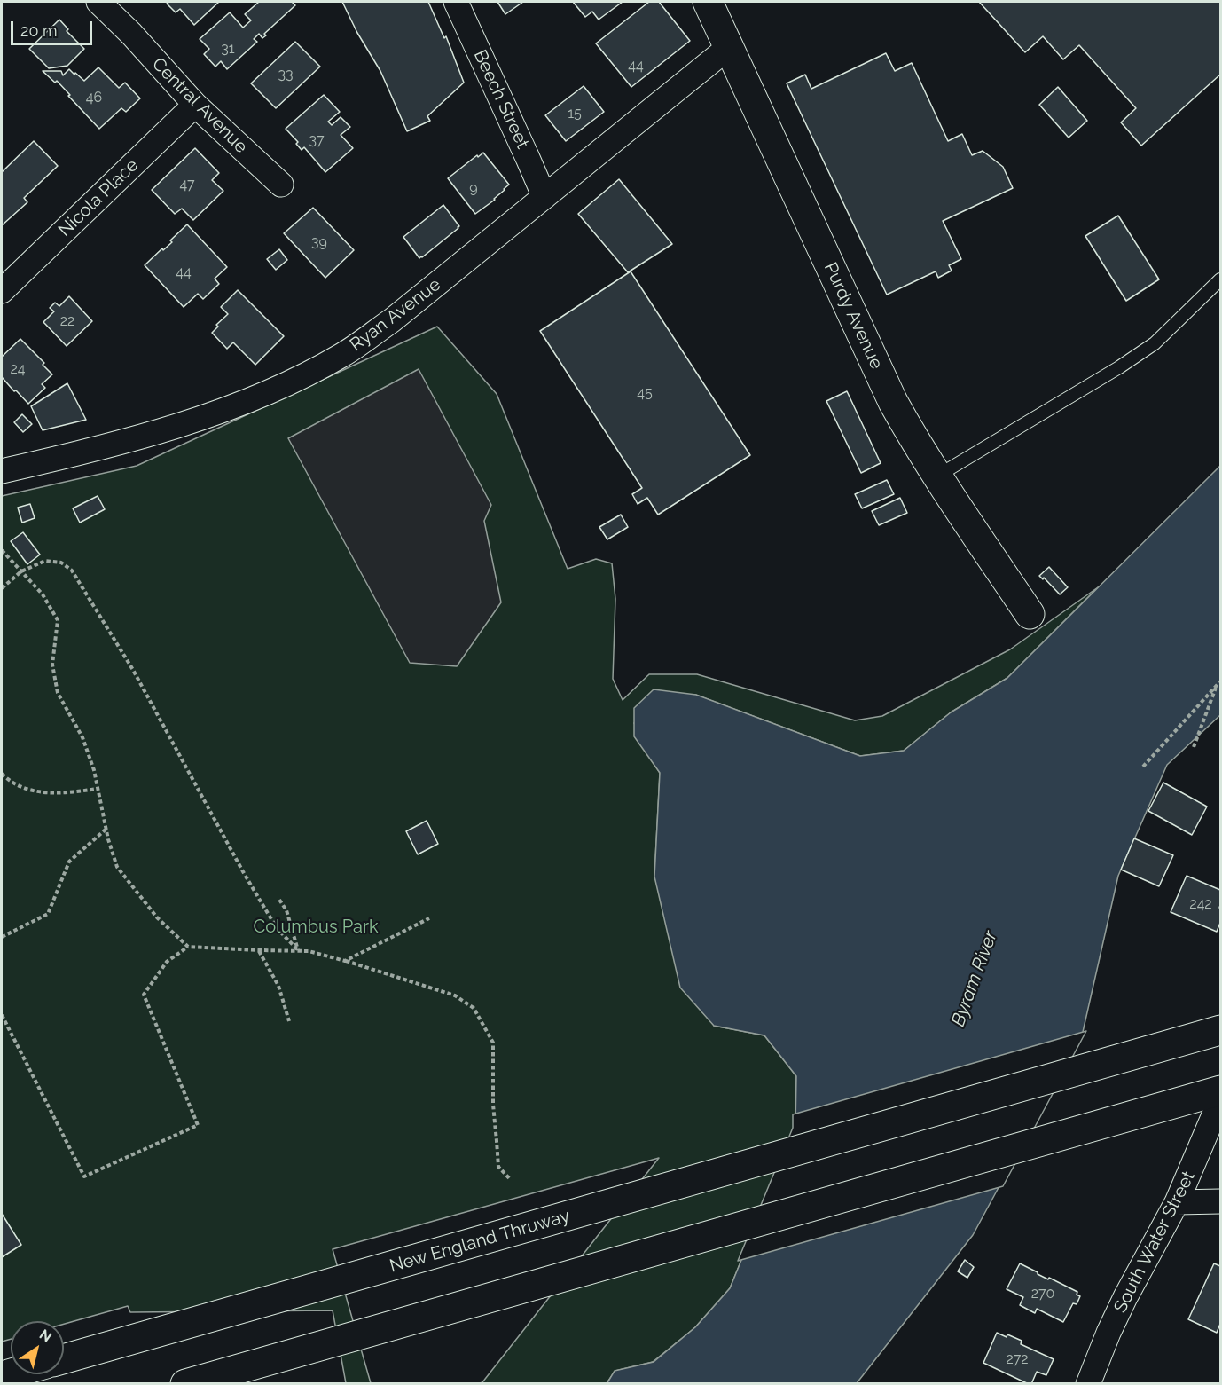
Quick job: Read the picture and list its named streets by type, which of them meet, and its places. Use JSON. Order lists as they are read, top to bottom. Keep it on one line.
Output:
{"streets":{"main road":["Purdy Avenue","New England Thruway"],"street":["Beech Street","Central Avenue","Nicola Place","Ryan Avenue","South Water Street"]},"crossings":[["Beech Street","Ryan Avenue"],["Central Avenue","Nicola Place"],["Ryan Avenue","Purdy Avenue"]],"water":["Byram River"],"parks":["Columbus Park"],"house_numbers":["31","44","33","46","15","37","47","9","39","44","22","24","45","242","270","272"],"scale_bar":"20 m","north":"top right"}
